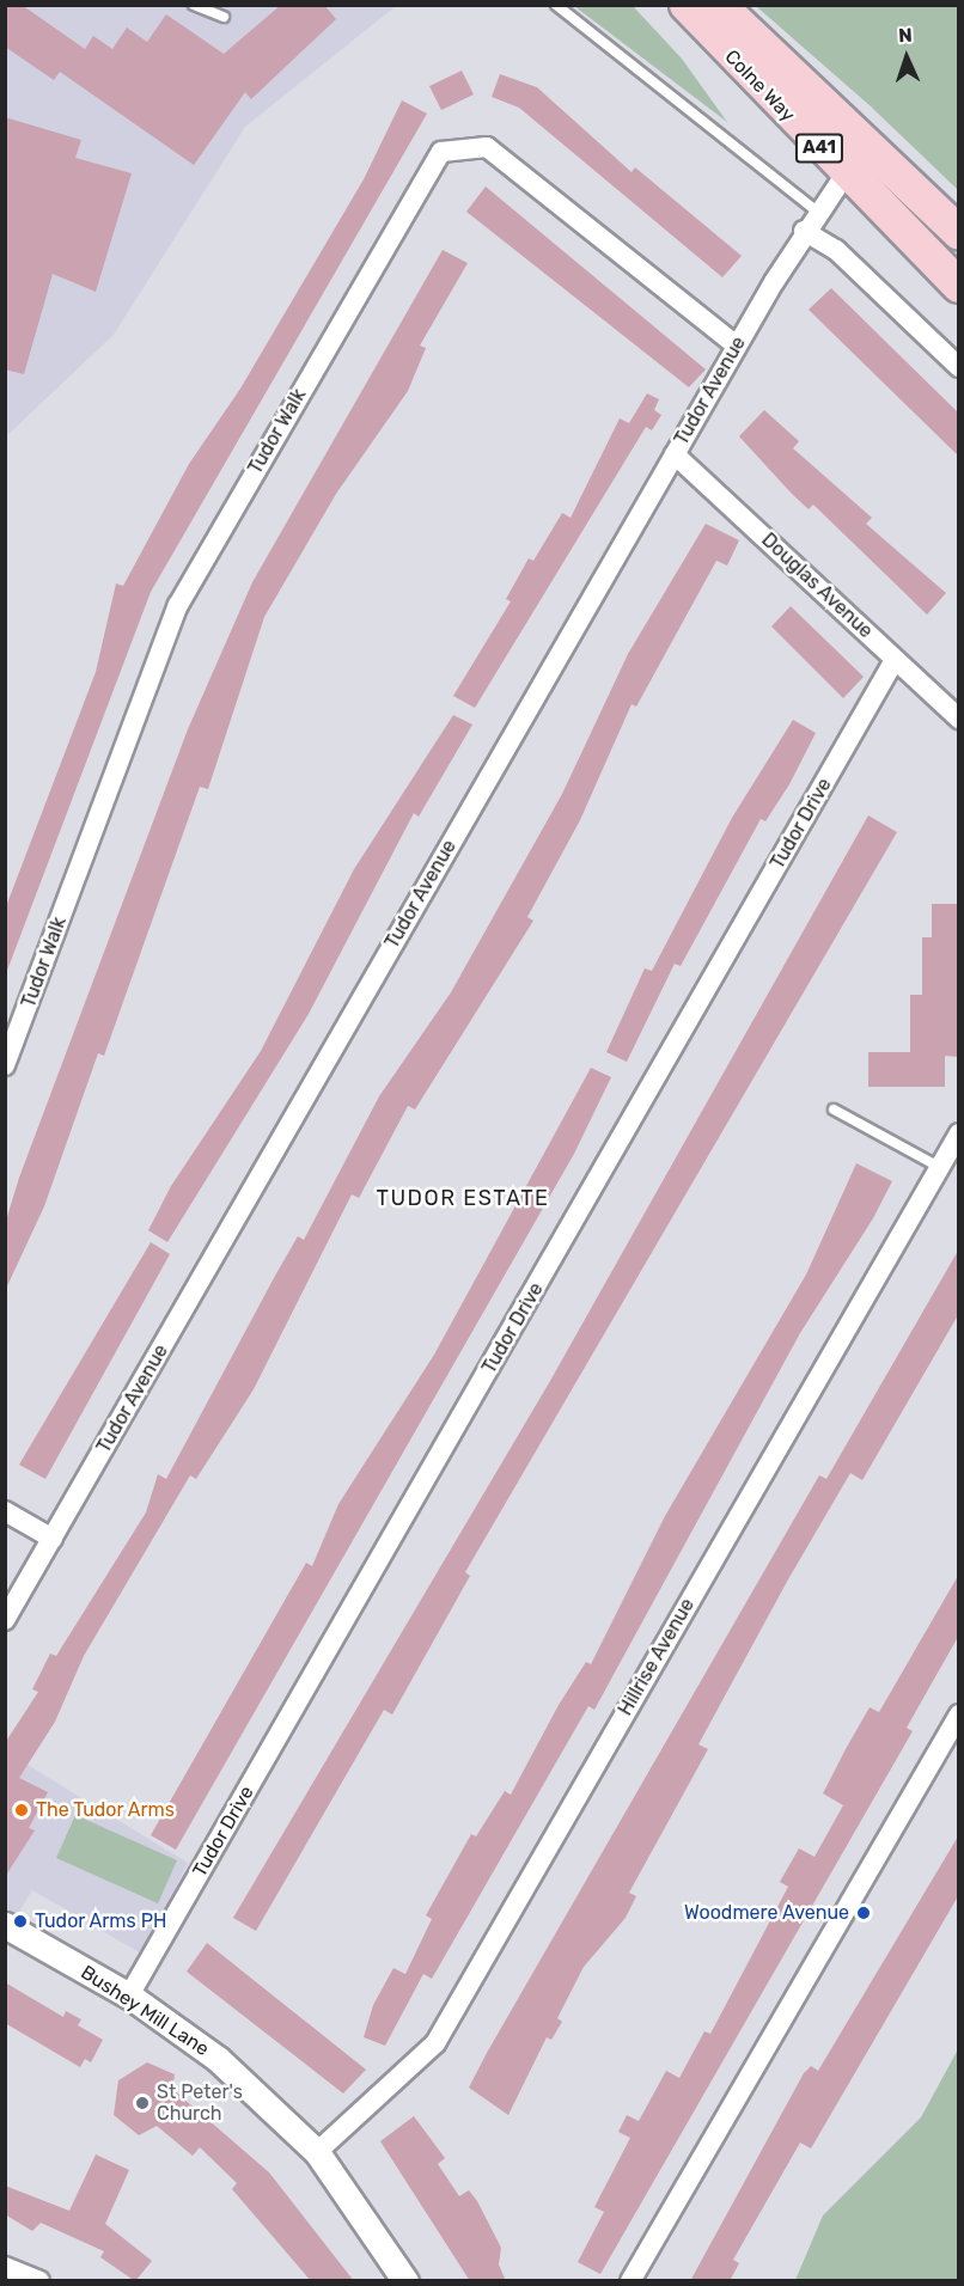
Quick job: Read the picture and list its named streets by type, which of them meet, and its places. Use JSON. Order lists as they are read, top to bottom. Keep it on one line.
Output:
{"streets":{"highway":["Colne Way","A41"],"street":["Tudor Avenue","Tudor Walk","Douglas Avenue","Tudor Drive","Hillrise Avenue","Bushey Mill Lane"]},"crossings":[["Colne Way","Tudor Avenue"],["Tudor Avenue","Tudor Walk"],["Tudor Avenue","Douglas Avenue"],["Douglas Avenue","Tudor Drive"],["Tudor Drive","Bushey Mill Lane"],["Hillrise Avenue","Bushey Mill Lane"]],"districts":["TUDOR ESTATE"],"places":["The Tudor Arms","Woodmere Avenue","Tudor Arms PH","St Peter's Church"],"north":"top"}
